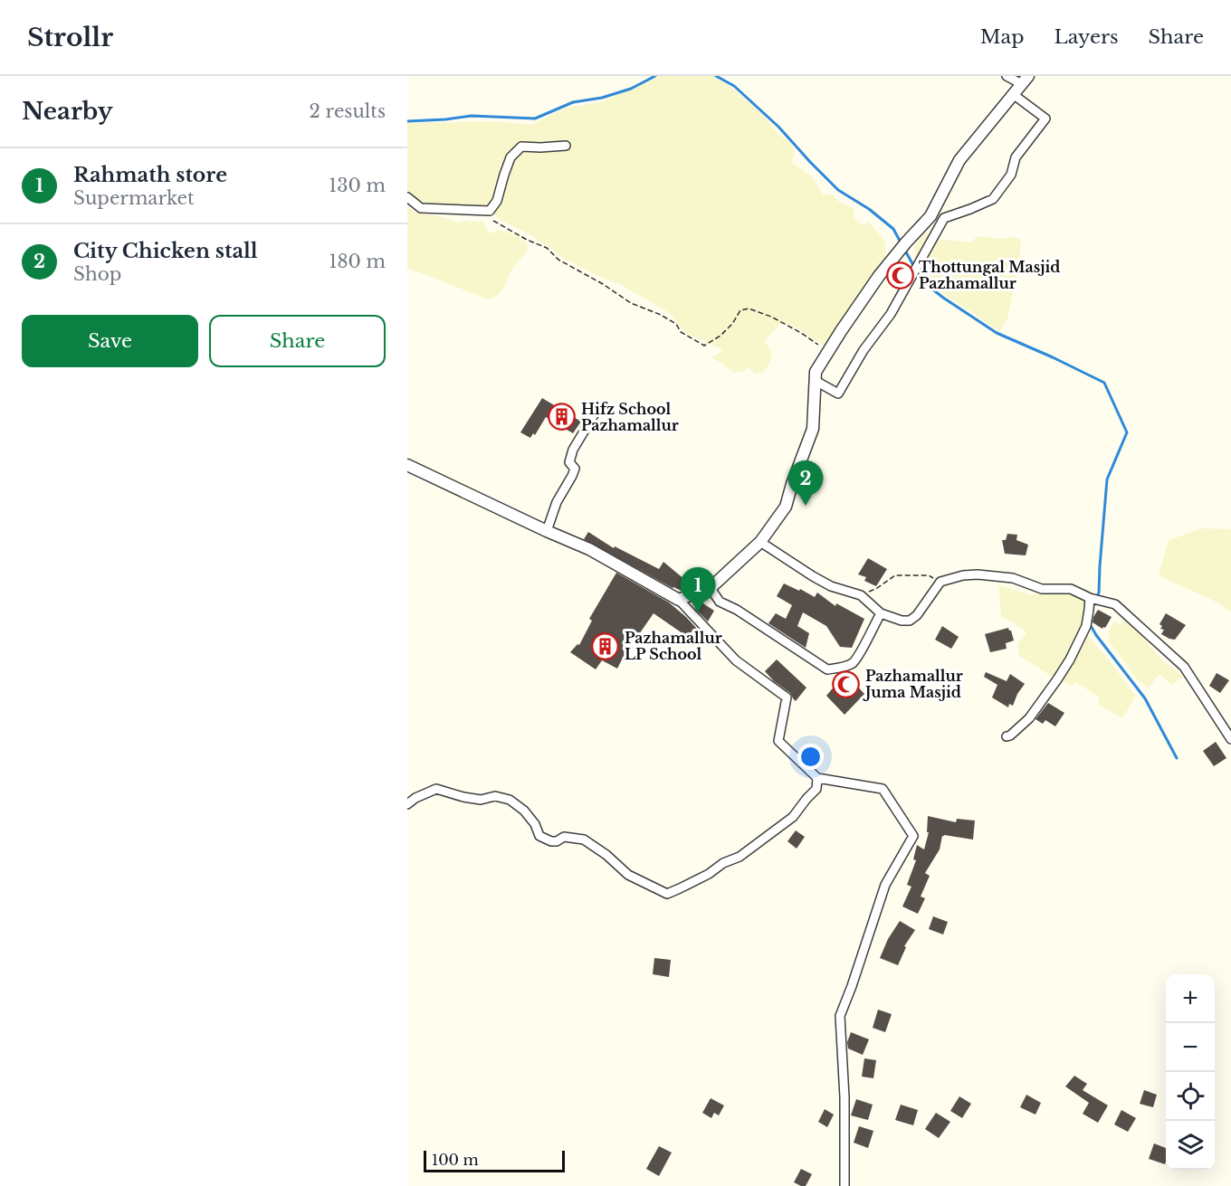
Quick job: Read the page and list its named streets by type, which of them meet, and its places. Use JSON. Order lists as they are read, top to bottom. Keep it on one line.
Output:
{"places":{"mosque":["Thottungal Masjid Pazhamallur","Pazhamallur Juma Masjid"],"building":["Hifz School Pazhamallur","Pazhamallur LP School"]},"scale_bar":"100 m","page":{"header":"Strollr","nav":["Map","Layers","Share"],"heading":["Nearby","2 results"],"list":[{"mark":"1","name":"Rahmath store","note":"Supermarket","value":"130 m"},{"mark":"2","name":"City Chicken stall","note":"Shop","value":"180 m"}],"buttons":["Save","Share"],"pins":["2","1"],"map_buttons":["+","−"],"scale":"100 m"}}
